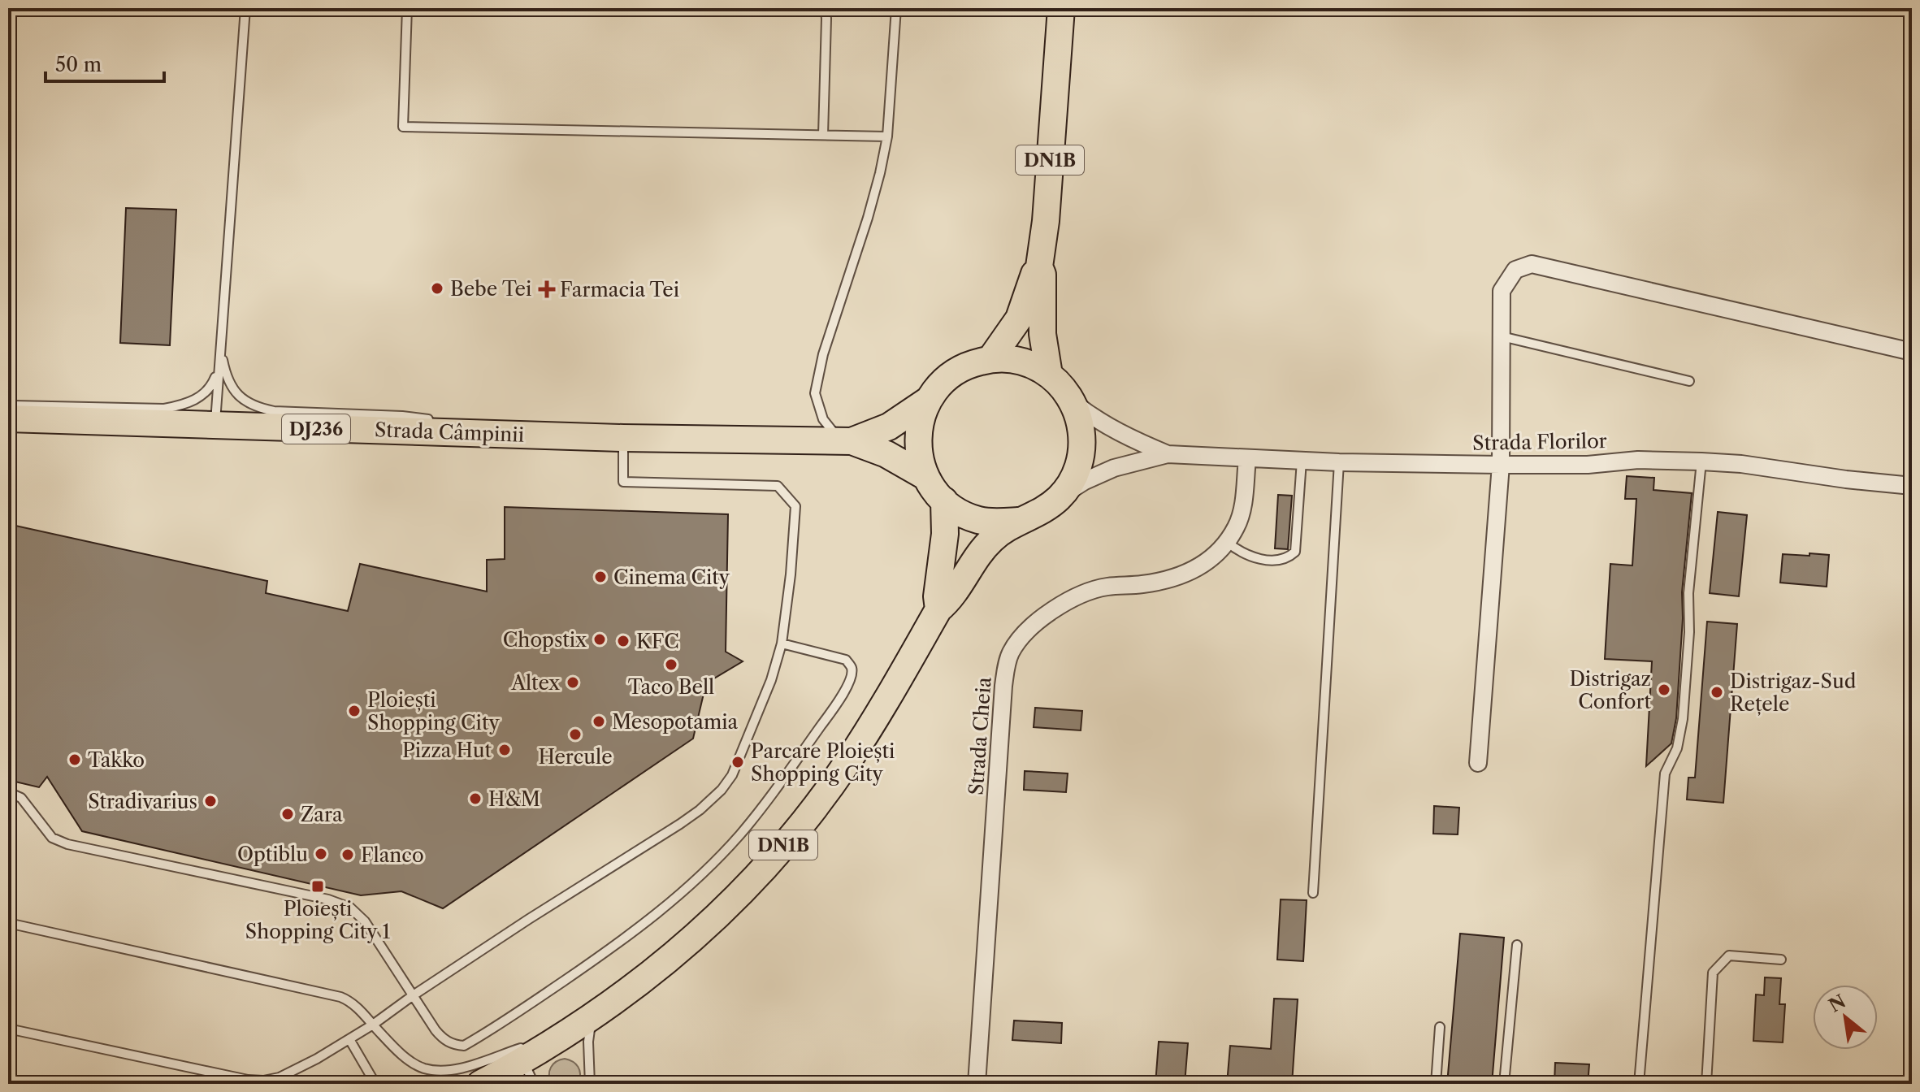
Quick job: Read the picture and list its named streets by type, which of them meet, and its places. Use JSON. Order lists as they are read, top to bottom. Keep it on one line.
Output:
{"streets":{"main road":["DN1B","DJ236","Strada Câmpinii"],"street":["Strada Florilor","Strada Cheia"]},"crossings":[["DN1B","DJ236"],["DJ236","Strada Câmpinii"],["Strada Florilor","Strada Cheia"]],"places":{"other":["Bebe Tei","Cinema City","Chopstix","KFC","Taco Bell","Altex","Distrigaz Confort","Distrigaz-Sud Rețele","Ploiești Shopping City","Mesopotamia","Hercule","Pizza Hut","Takko","Parcare Ploiești Shopping City","H&M","Stradivarius","Zara","Optiblu","Flanco"],"health":["Farmacia Tei"],"transit":["Ploiești Shopping City 1"]},"scale_bar":"50 m","north":"top left"}
